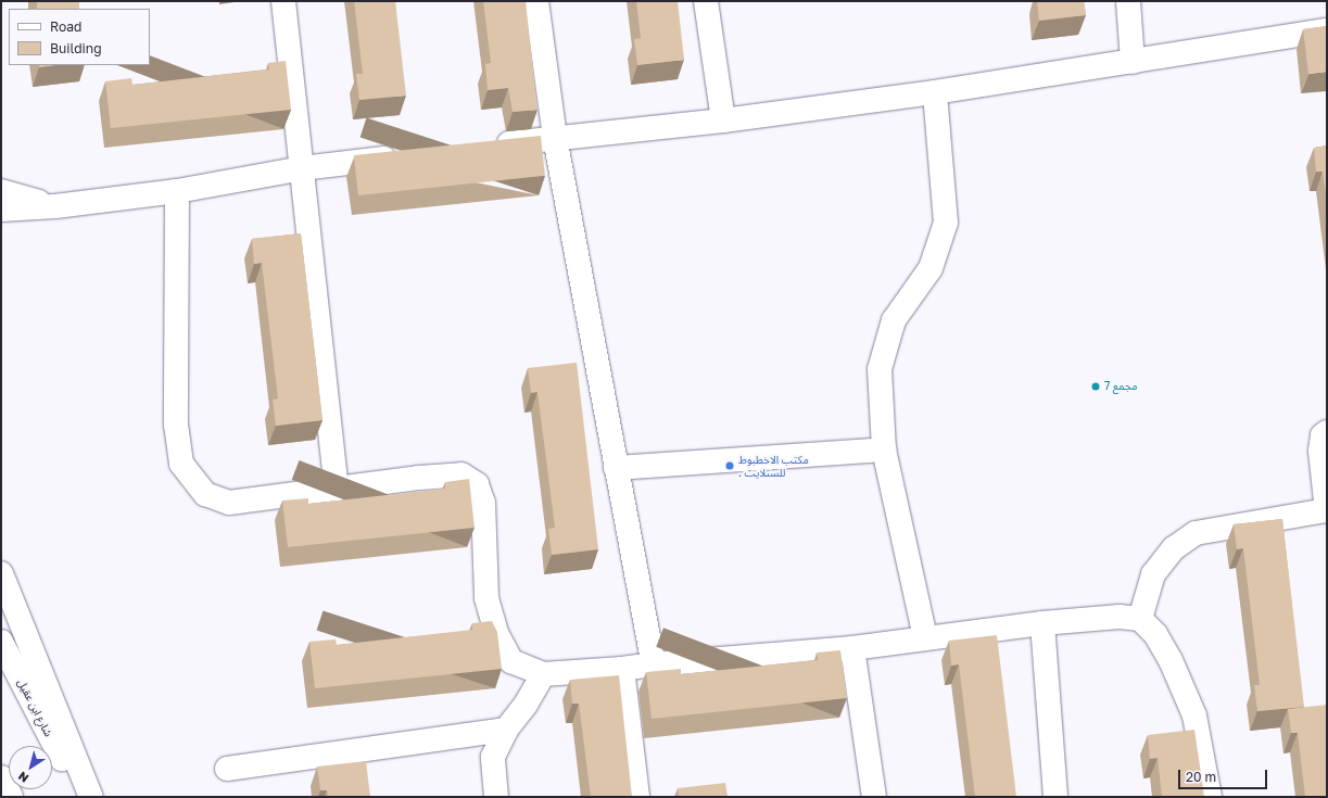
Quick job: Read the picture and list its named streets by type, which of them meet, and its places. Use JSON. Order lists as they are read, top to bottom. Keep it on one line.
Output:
{"streets":{"street":["شارع ابن عقيل"]},"places":["مجمع 7","مكتب الاخطبوط . للستلايت"],"legend":["Road","Building"],"scale_bar":"20 m","north":"bottom left"}
